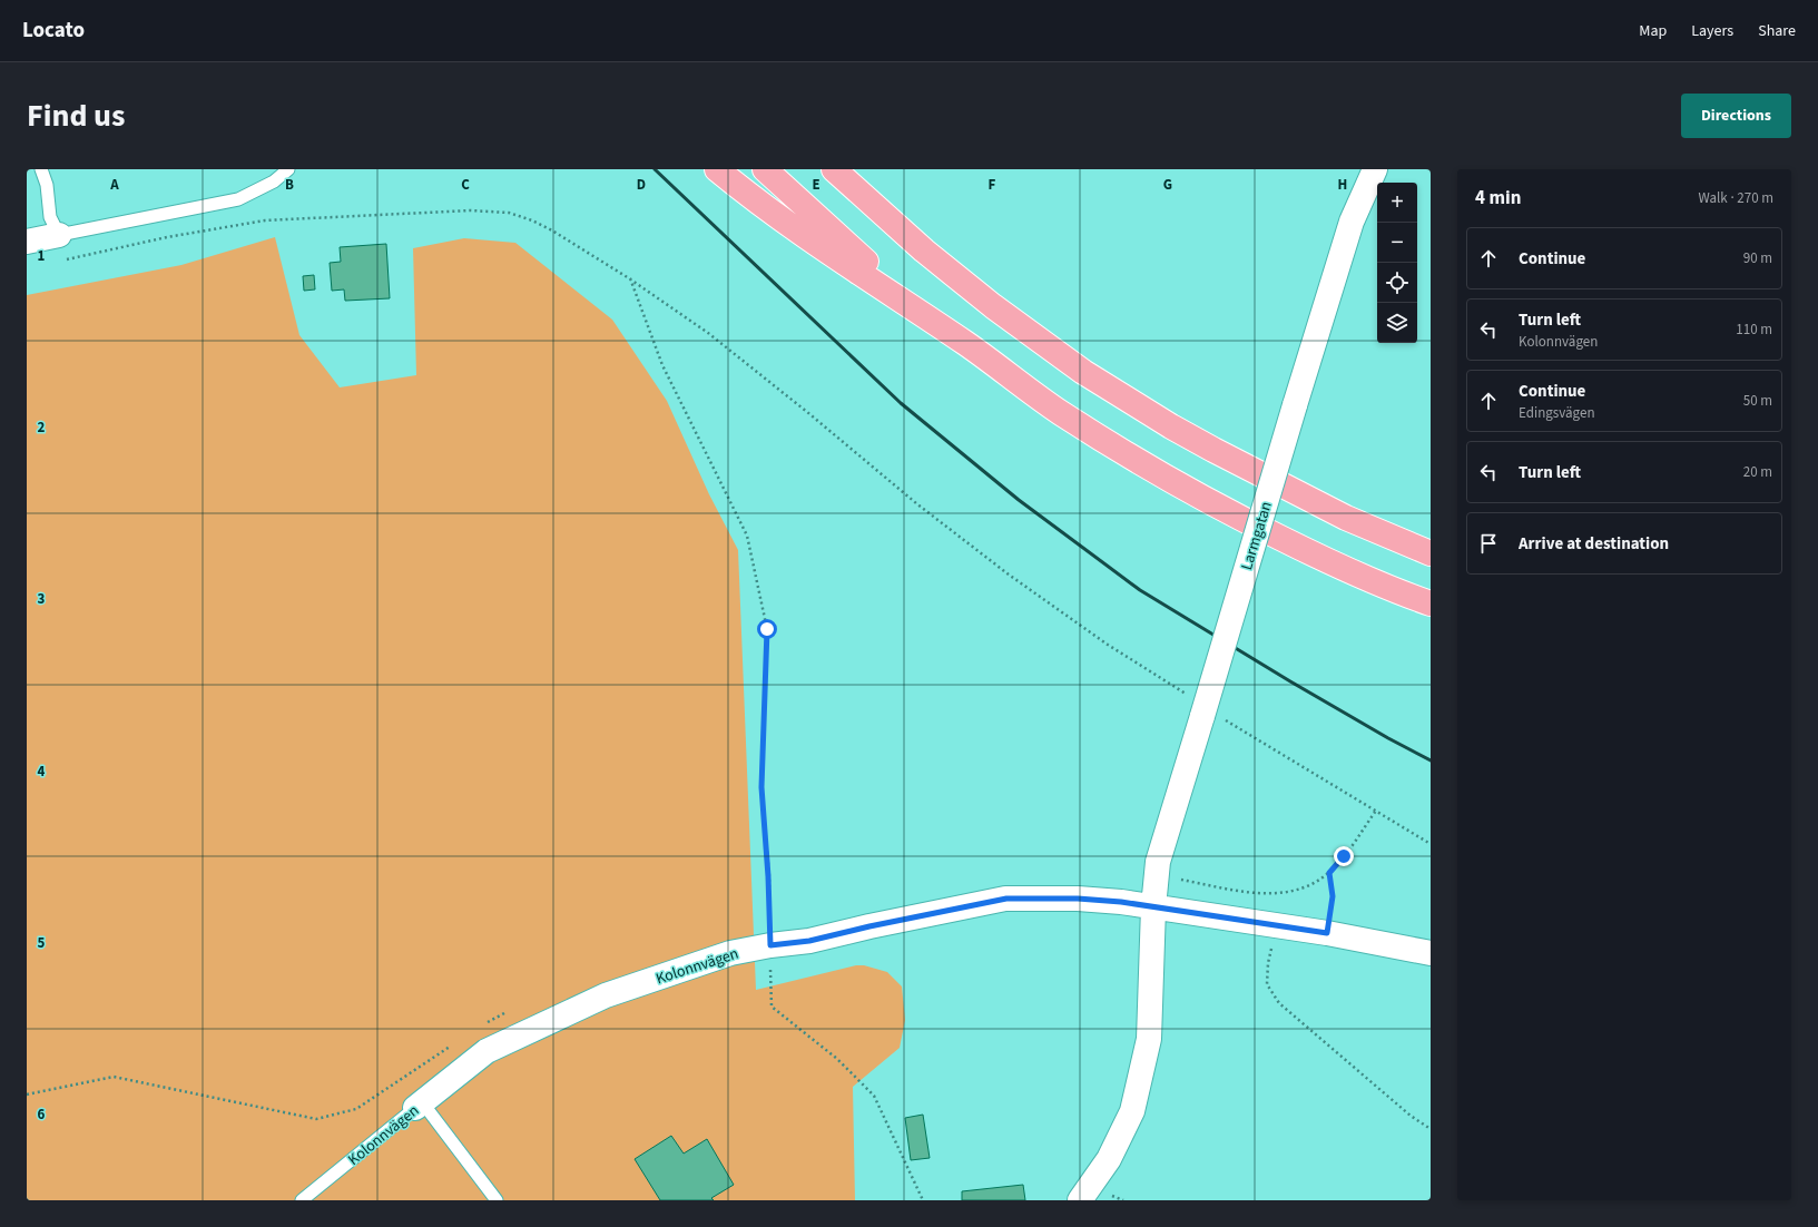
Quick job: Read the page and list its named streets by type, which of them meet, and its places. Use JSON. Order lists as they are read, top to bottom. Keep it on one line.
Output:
{"streets":{"street":["Larmgatan","Kolonnvägen"]},"crossings":[["Larmgatan","Kolonnvägen"]],"page":{"header":"Locato","nav":["Map","Layers","Share"],"title":"Find us","buttons":"Directions","heading":["4 min","Walk · 270 m"],"map_buttons":["+","−"],"list":[["Continue","90 m"],["Turn left","Kolonnvägen","110 m"],["Continue","Edingsvägen","50 m"],["Turn left","20 m"],"Arrive at destination"]},"grid":{"columns":["A","B","C","D","E","F","G","H"],"rows":["1","2","3","4","5","6"]}}
